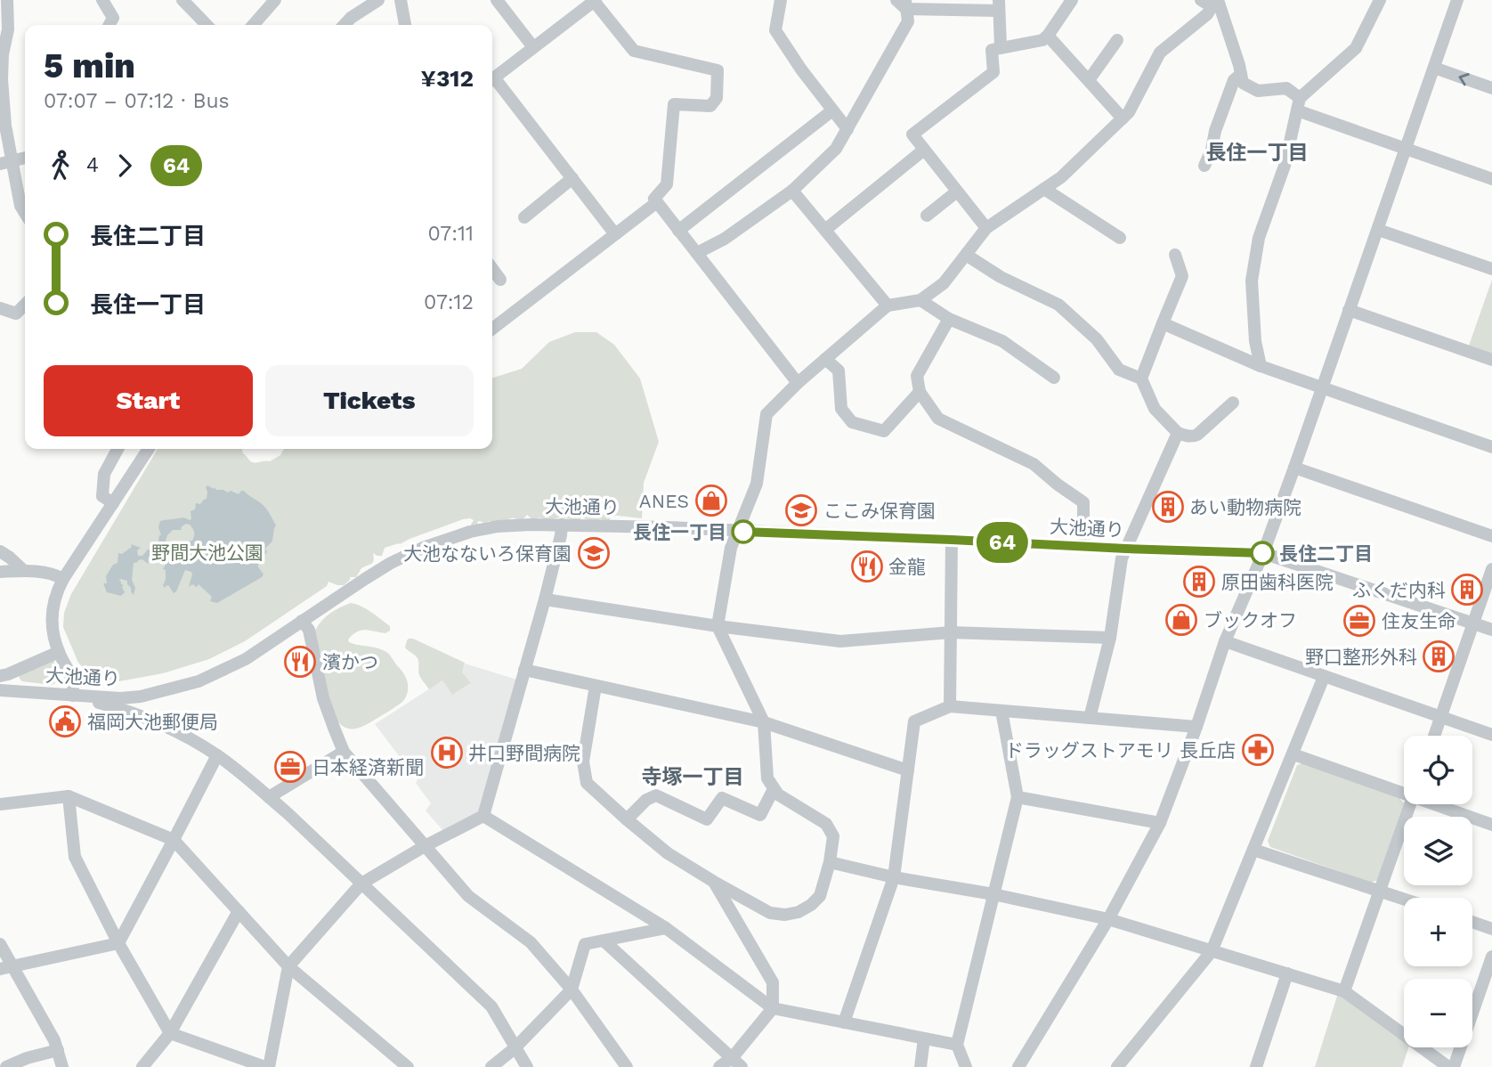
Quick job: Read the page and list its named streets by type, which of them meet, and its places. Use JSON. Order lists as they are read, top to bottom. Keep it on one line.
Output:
{"streets":{"street":["大池通り"]},"districts":["長住一丁目","寺塚一丁目"],"parks":["野間大池公園"],"places":{"shop":["ANES","ブックオフ"],"building":["あい動物病院","原田歯科医院","ふくだ内科","野口整形外科"],"school or university":["ここみ保育園","大池なないろ保育園"],"other":["長住一丁目","長住二丁目"],"restaurant":["金龍","濱かつ"],"office":["住友生命","日本経済新聞"],"public building":["福岡大池郵便局"],"pharmacy":["ドラッグストアモリ 長丘店"],"hospital":["井口野間病院"]},"lines":["bus line 64"],"page":{"on_map":"64","heading":["5 min","07:07 – 07:12 · Bus","¥312"],"legs":["4","64"],"list":[{"name":"長住二丁目","value":"07:11"},{"name":"長住一丁目","value":"07:12"}],"buttons":["Start","Tickets"],"map_buttons":["+","−"]}}
